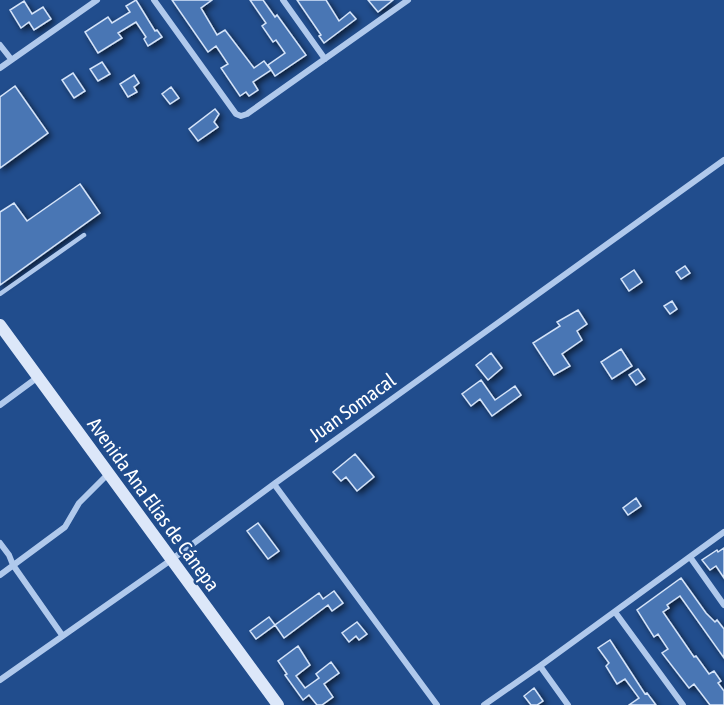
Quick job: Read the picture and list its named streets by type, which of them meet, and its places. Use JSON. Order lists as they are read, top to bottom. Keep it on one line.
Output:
{"streets":{"main road":["Avenida Ana Elías de Cánepa"],"street":["Juan Somacal"]},"crossings":[["Juan Somacal","Avenida Ana Elías de Cánepa"]]}
